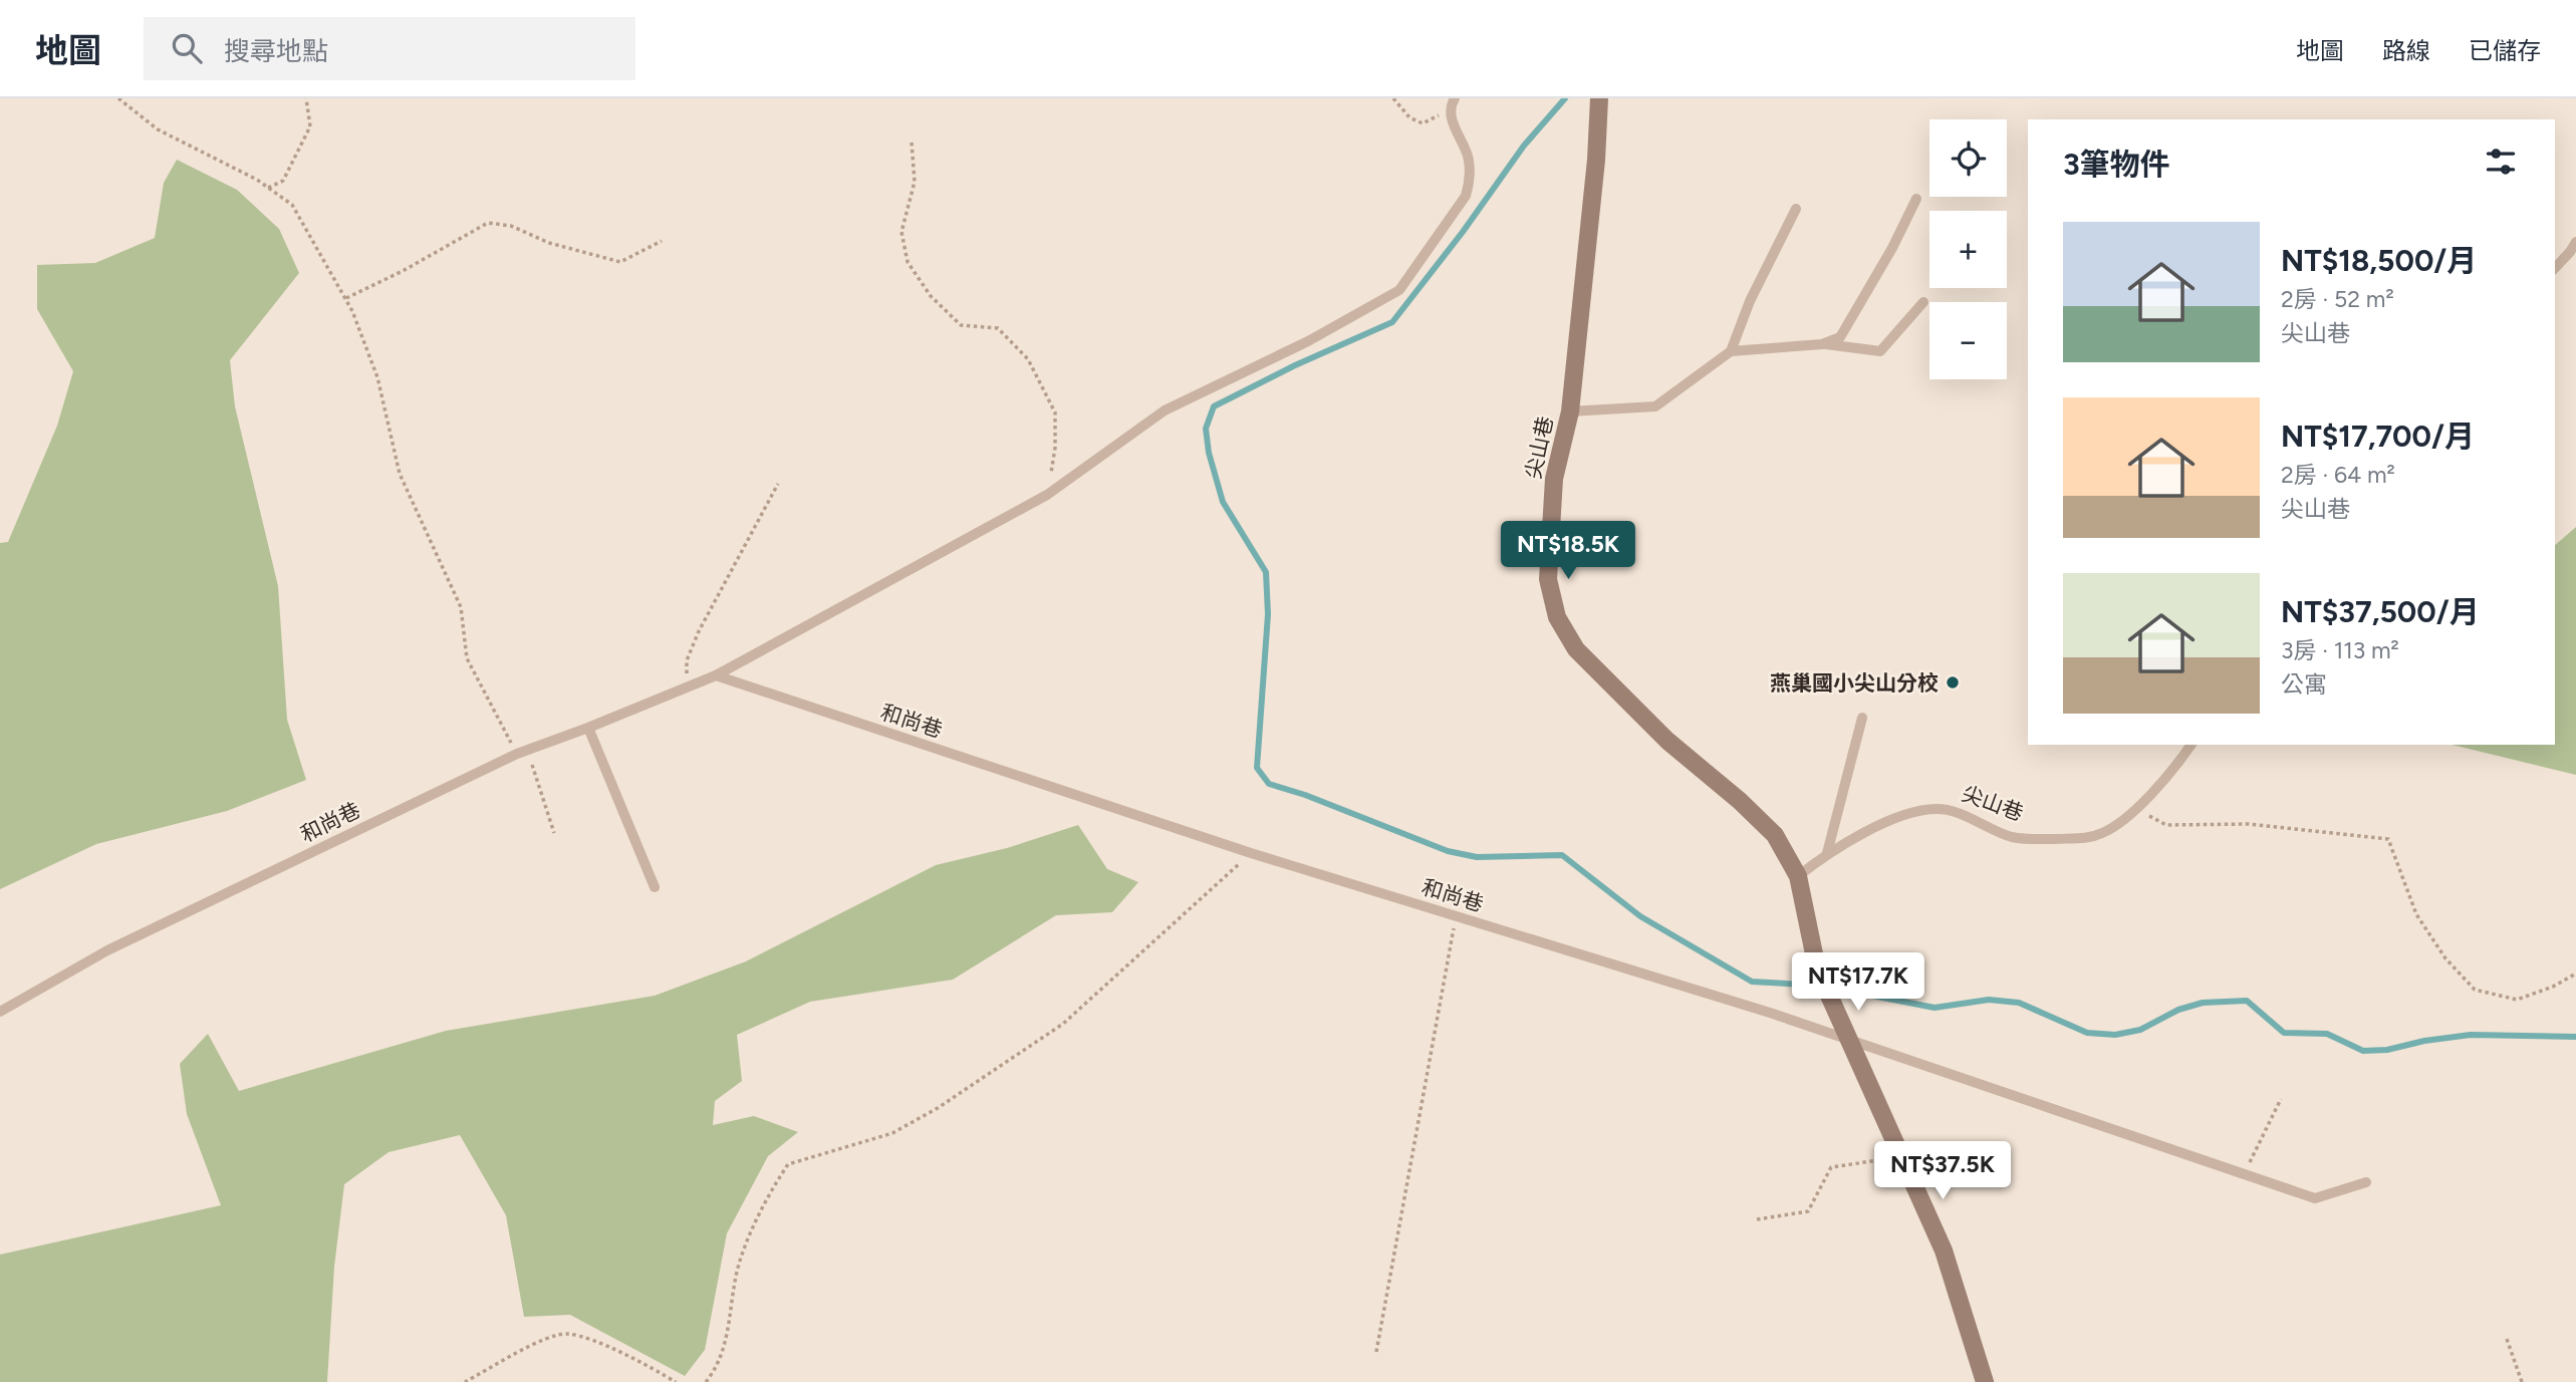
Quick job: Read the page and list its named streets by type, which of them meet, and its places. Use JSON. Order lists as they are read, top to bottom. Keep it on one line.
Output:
{"streets":{"street":["尖山巷"],"lane":["和尚巷"]},"crossings":[["尖山巷","和尚巷"]],"places":["燕巢國小尖山分校"],"page":{"header":"地圖","search":"搜尋地點","nav":["地圖","路線","已儲存"],"map_buttons":["+","−"],"heading":"3筆物件","list":[{"name":"NT$18,500/月","note":"2房 · 52 m² · 尖山巷"},{"name":"NT$17,700/月","note":"2房 · 64 m² · 尖山巷"},{"name":"NT$37,500/月","note":"3房 · 113 m² · 公寓"}],"price":["NT$18.5K","NT$17.7K","NT$37.5K"]}}
